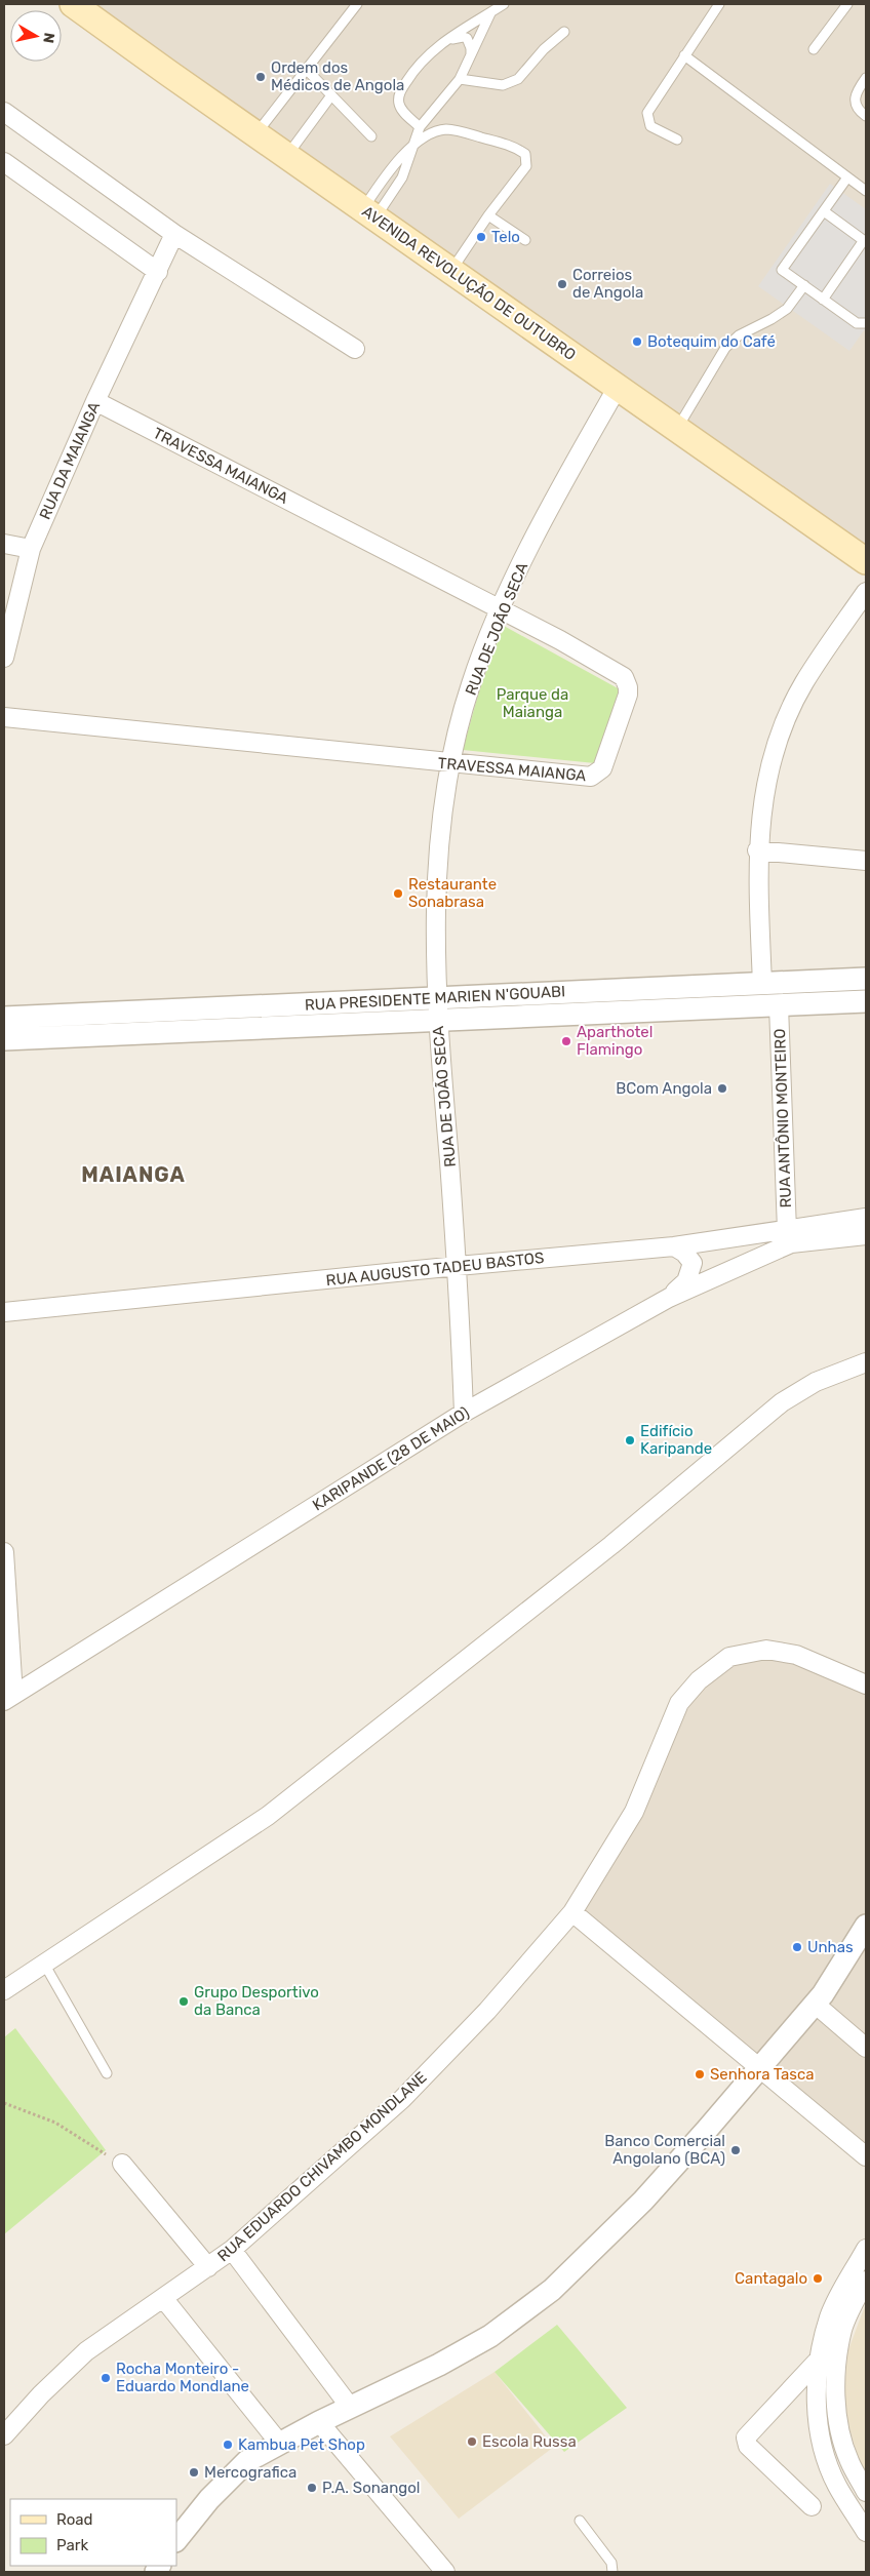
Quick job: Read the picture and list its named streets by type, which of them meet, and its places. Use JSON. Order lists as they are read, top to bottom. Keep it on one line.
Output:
{"streets":{"main road":["AVENIDA REVOLUÇÃO DE OUTUBRO"],"street":["RUA DA MAIANGA","TRAVESSA MAIANGA","RUA DE JOÃO SECA","RUA PRESIDENTE MARIEN N'GOUABI","RUA ANTÔNIO MONTEIRO","RUA AUGUSTO TADEU BASTOS","KARIPANDE (28 DE MAIO)","RUA EDUARDO CHIVAMBO MONDLANE"]},"crossings":[["AVENIDA REVOLUÇÃO DE OUTUBRO","RUA DE JOÃO SECA"],["RUA DA MAIANGA","TRAVESSA MAIANGA"],["TRAVESSA MAIANGA","RUA DE JOÃO SECA"],["RUA DE JOÃO SECA","RUA PRESIDENTE MARIEN N'GOUABI"],["RUA DE JOÃO SECA","RUA AUGUSTO TADEU BASTOS"],["RUA DE JOÃO SECA","KARIPANDE (28 DE MAIO)"],["RUA PRESIDENTE MARIEN N'GOUABI","RUA ANTÔNIO MONTEIRO"],["RUA ANTÔNIO MONTEIRO","RUA AUGUSTO TADEU BASTOS"],["RUA ANTÔNIO MONTEIRO","KARIPANDE (28 DE MAIO)"],["RUA AUGUSTO TADEU BASTOS","KARIPANDE (28 DE MAIO)"]],"districts":["MAIANGA"],"parks":["Parque da Maianga"],"places":["Ordem dos Médicos de Angola","Telo","Correios de Angola","Botequim do Café","Restaurante Sonabrasa","Aparthotel Flamingo","BCom Angola","Edifício Karipande","Unhas","Grupo Desportivo da Banca","Senhora Tasca","Banco Comercial Angolano (BCA)","Cantagalo","Rocha Monteiro - Eduardo Mondlane","Escola Russa","Kambua Pet Shop","Mercografica","P.A. Sonangol"],"legend":["Road","Park"],"north":"right"}
